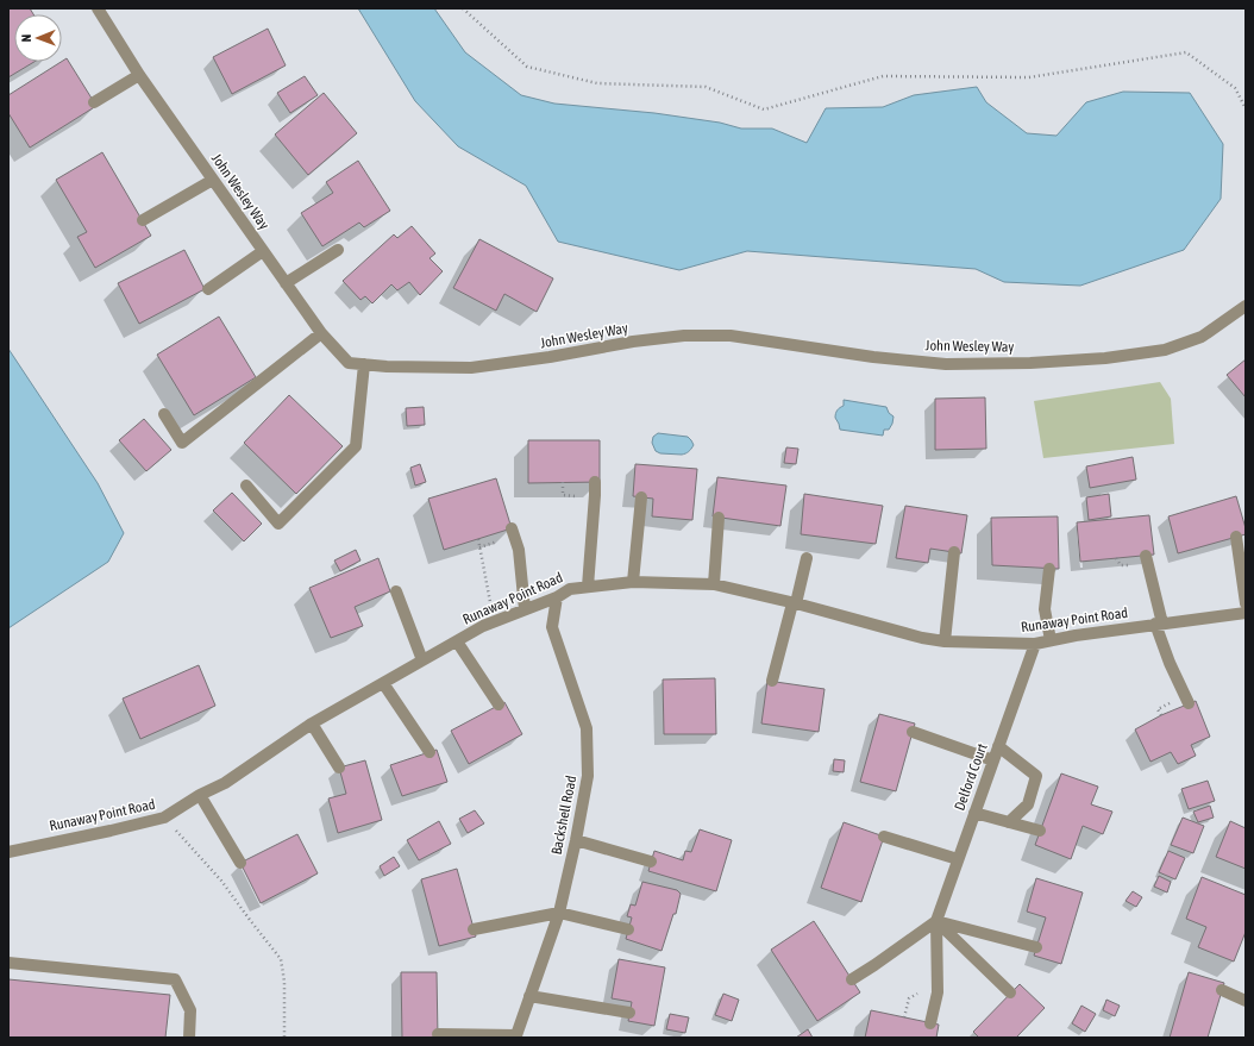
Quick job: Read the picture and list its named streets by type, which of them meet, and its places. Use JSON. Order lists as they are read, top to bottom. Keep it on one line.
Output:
{"streets":{"street":["John Wesley Way","Runaway Point Road","Delford Court","Backshell Road"]},"crossings":[["Runaway Point Road","Delford Court"],["Runaway Point Road","Backshell Road"]],"north":"left"}
